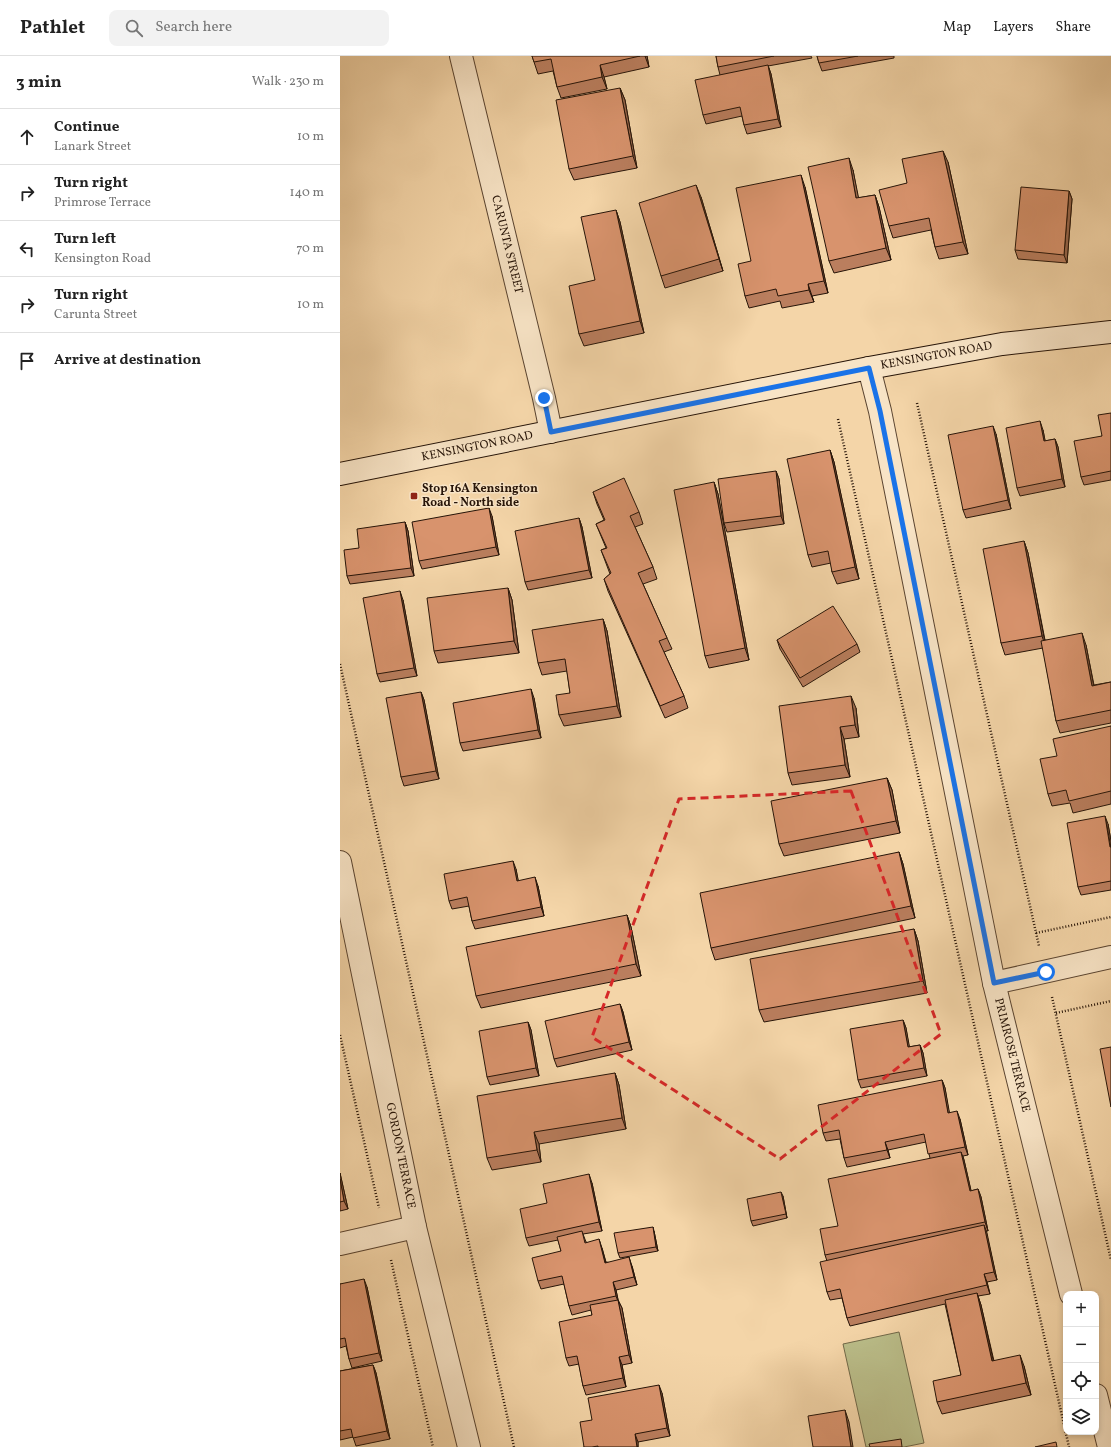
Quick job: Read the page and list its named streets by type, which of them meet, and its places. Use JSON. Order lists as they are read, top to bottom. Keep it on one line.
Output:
{"streets":{"street":["CARUNTA STREET","KENSINGTON ROAD","PRIMROSE TERRACE","GORDON TERRACE"]},"crossings":[["CARUNTA STREET","KENSINGTON ROAD"],["KENSINGTON ROAD","PRIMROSE TERRACE"]],"places":{"transit":["Stop 16A Kensington Road - North side"]},"page":{"header":"Pathlet","search":"Search here","nav":["Map","Layers","Share"],"heading":["3 min","Walk · 230 m"],"list":[["Continue","Lanark Street","10 m"],["Turn right","Primrose Terrace","140 m"],["Turn left","Kensington Road","70 m"],["Turn right","Carunta Street","10 m"],"Arrive at destination"],"map_buttons":["+","−"]}}
